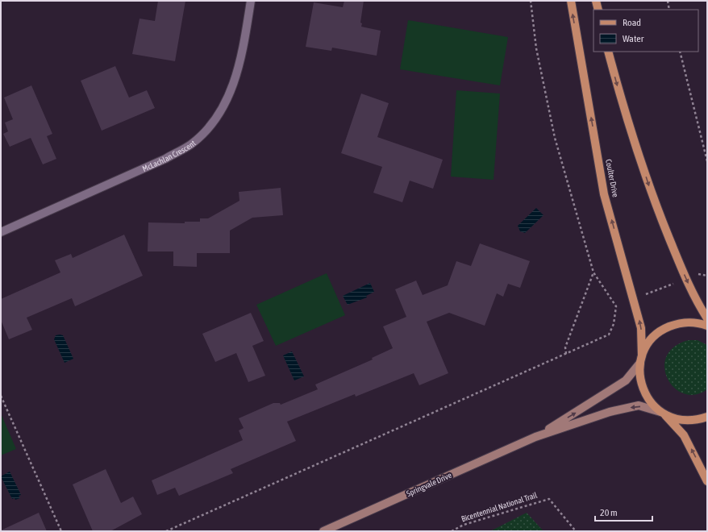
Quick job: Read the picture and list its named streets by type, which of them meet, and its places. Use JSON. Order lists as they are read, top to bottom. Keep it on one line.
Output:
{"streets":{"main road":["Coulter Drive","Springvale Drive"],"street":["McLachlan Crescent"],"path":["Bicentennial National Trail"]},"crossings":[["Coulter Drive","Springvale Drive"]],"legend":["Road","Water"],"scale_bar":"20 m"}
